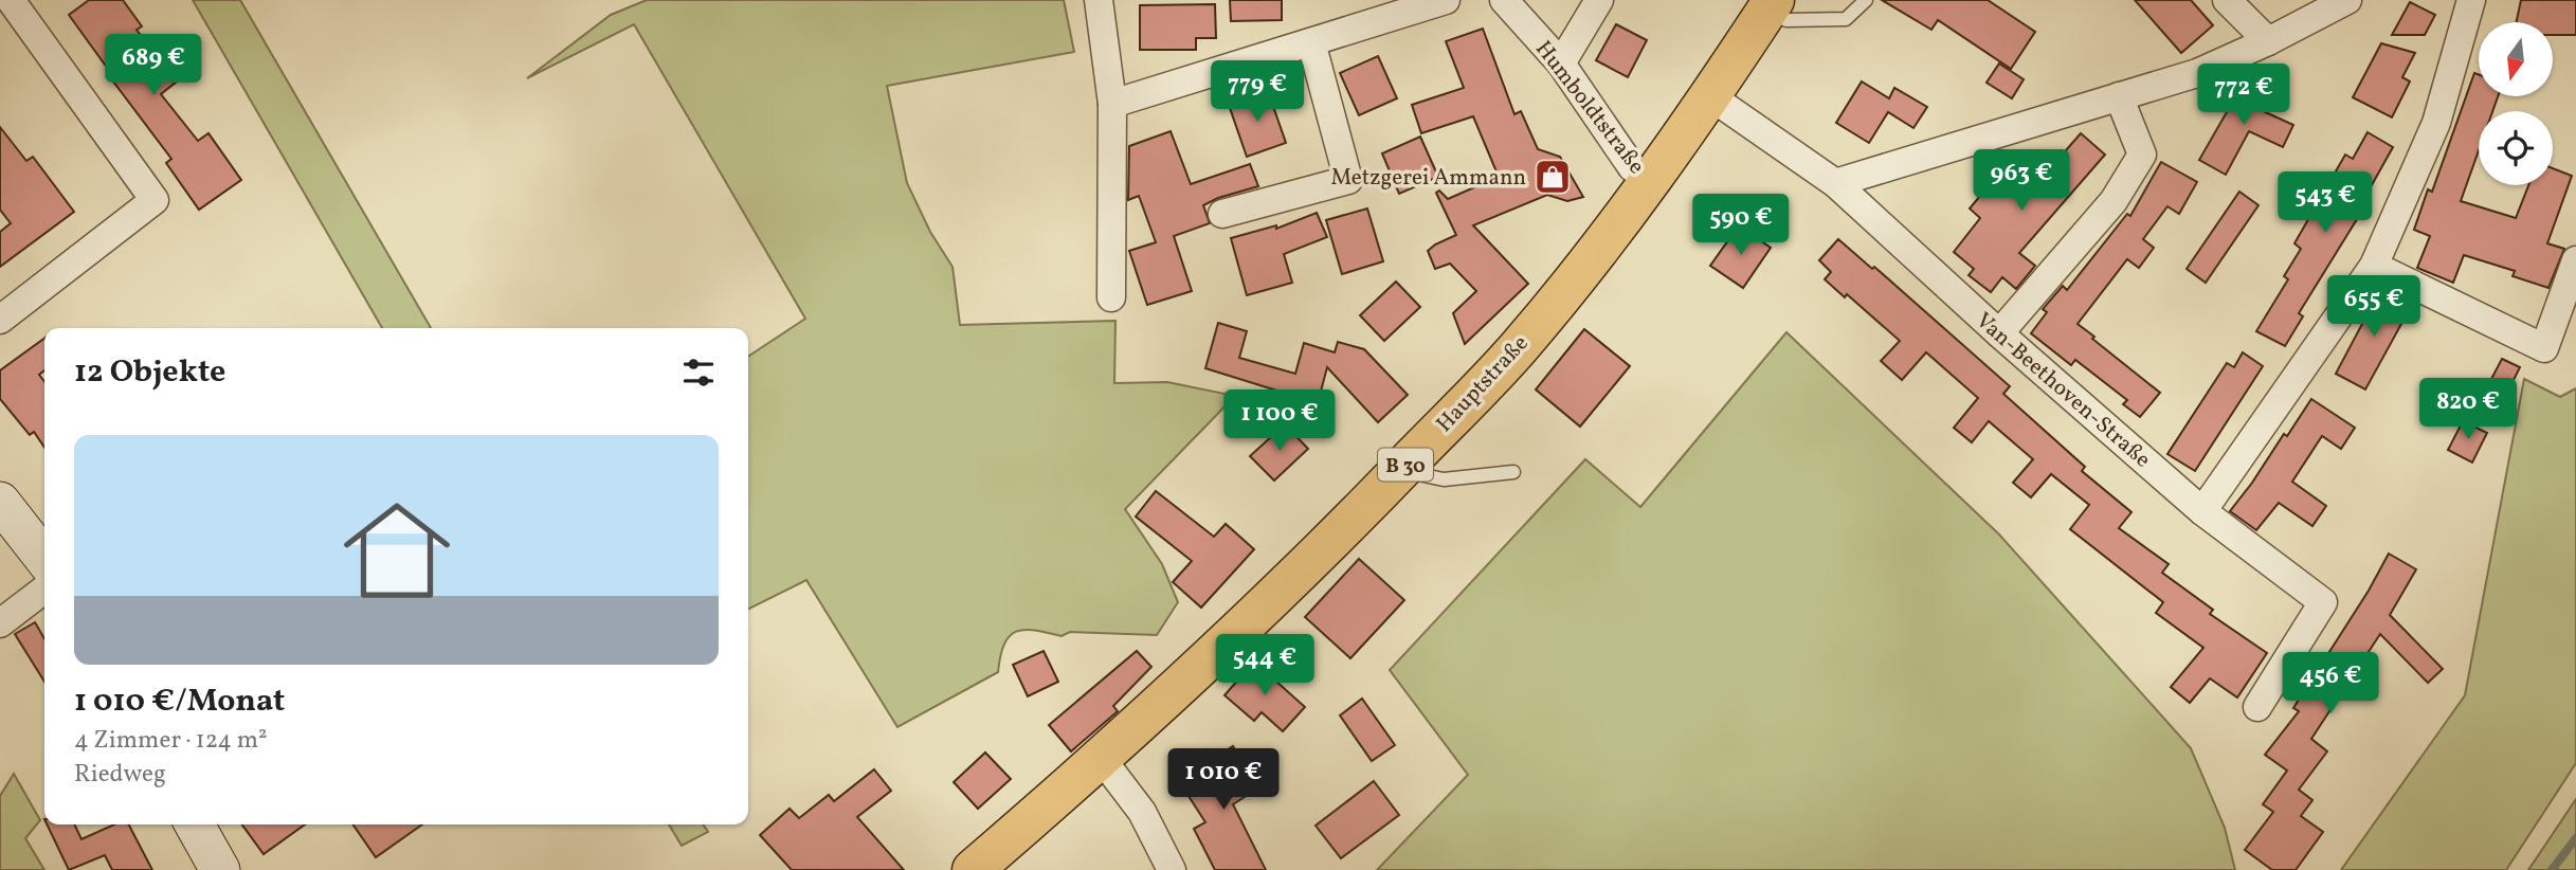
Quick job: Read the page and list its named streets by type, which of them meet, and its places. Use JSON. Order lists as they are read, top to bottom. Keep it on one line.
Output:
{"streets":{"main road":["Hauptstraße","B 30"],"street":["Humboldtstraße","Van-Beethoven-Straße"]},"crossings":[["Humboldtstraße","Hauptstraße"],["Hauptstraße","Van-Beethoven-Straße"]],"places":{"shop":["Metzgerei Ammann"]},"north":"bottom","page":{"price":["689 €","779 €","772 €","963 €","543 €","590 €","655 €","820 €","1 100 €","544 €","456 €","1 010 €"],"heading":"12 Objekte","list":[{"name":"1 010 €/Monat","note":"4 Zimmer · 124 m² · Riedweg"}]}}
